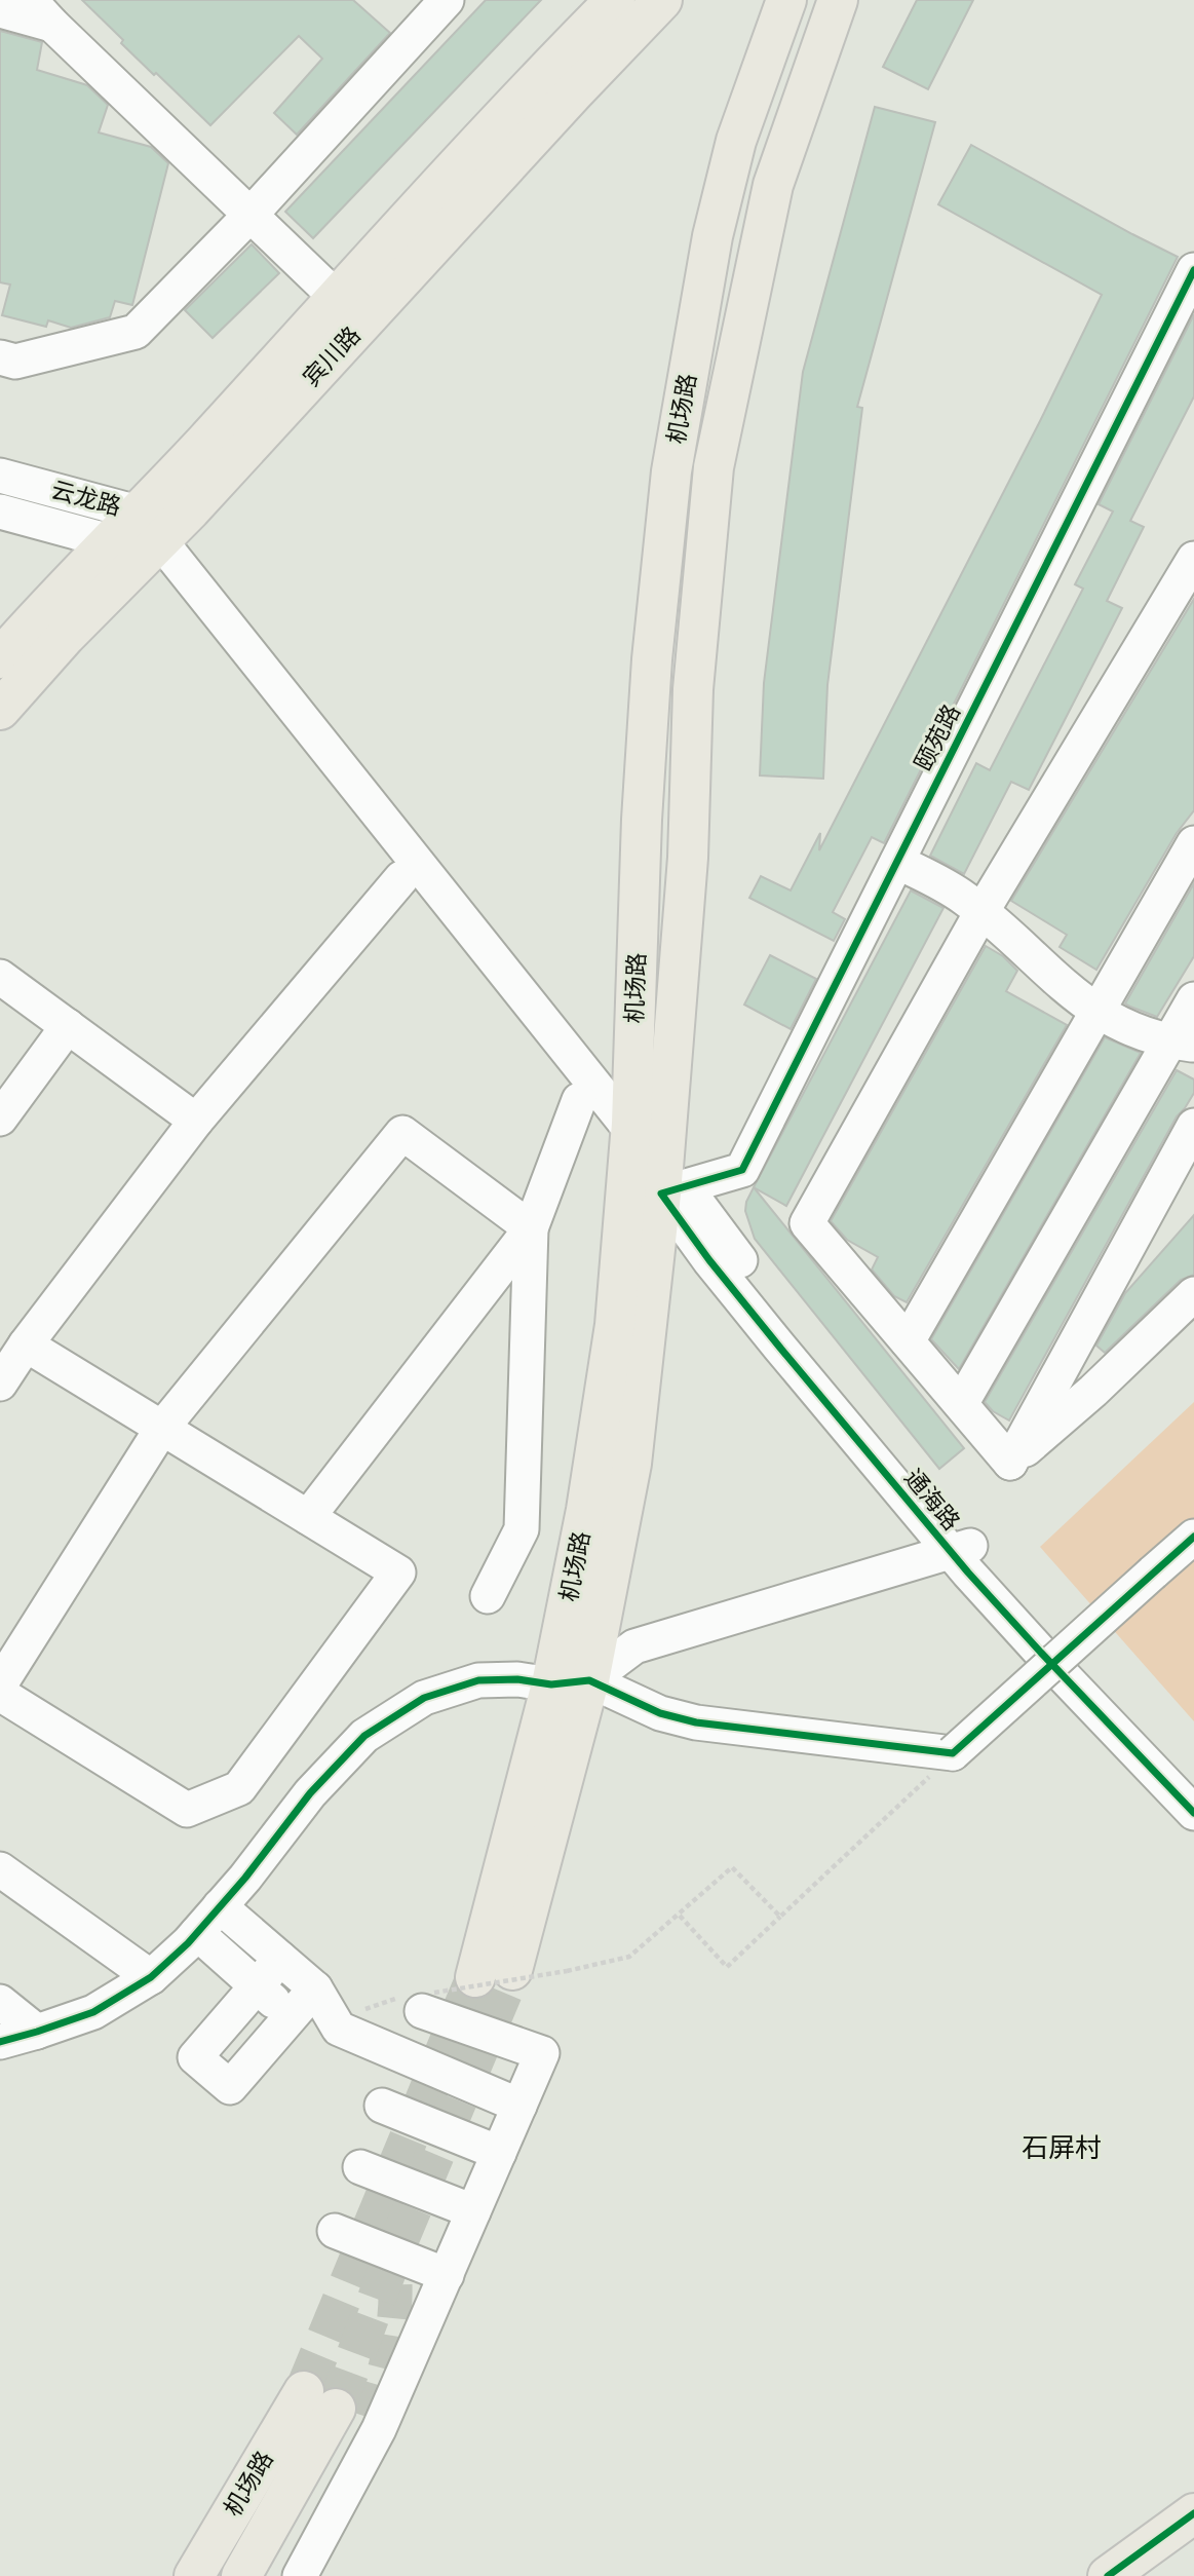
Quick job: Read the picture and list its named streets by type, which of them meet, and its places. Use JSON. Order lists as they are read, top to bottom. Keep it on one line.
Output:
{"streets":{"main road":["宾川路","机场路"],"street":["云龙路","颐苑路","通海路"]},"crossings":[["宾川路","云龙路"],["机场路","颐苑路"],["机场路","通海路"],["颐苑路","通海路"]],"districts":["石屏村"]}
